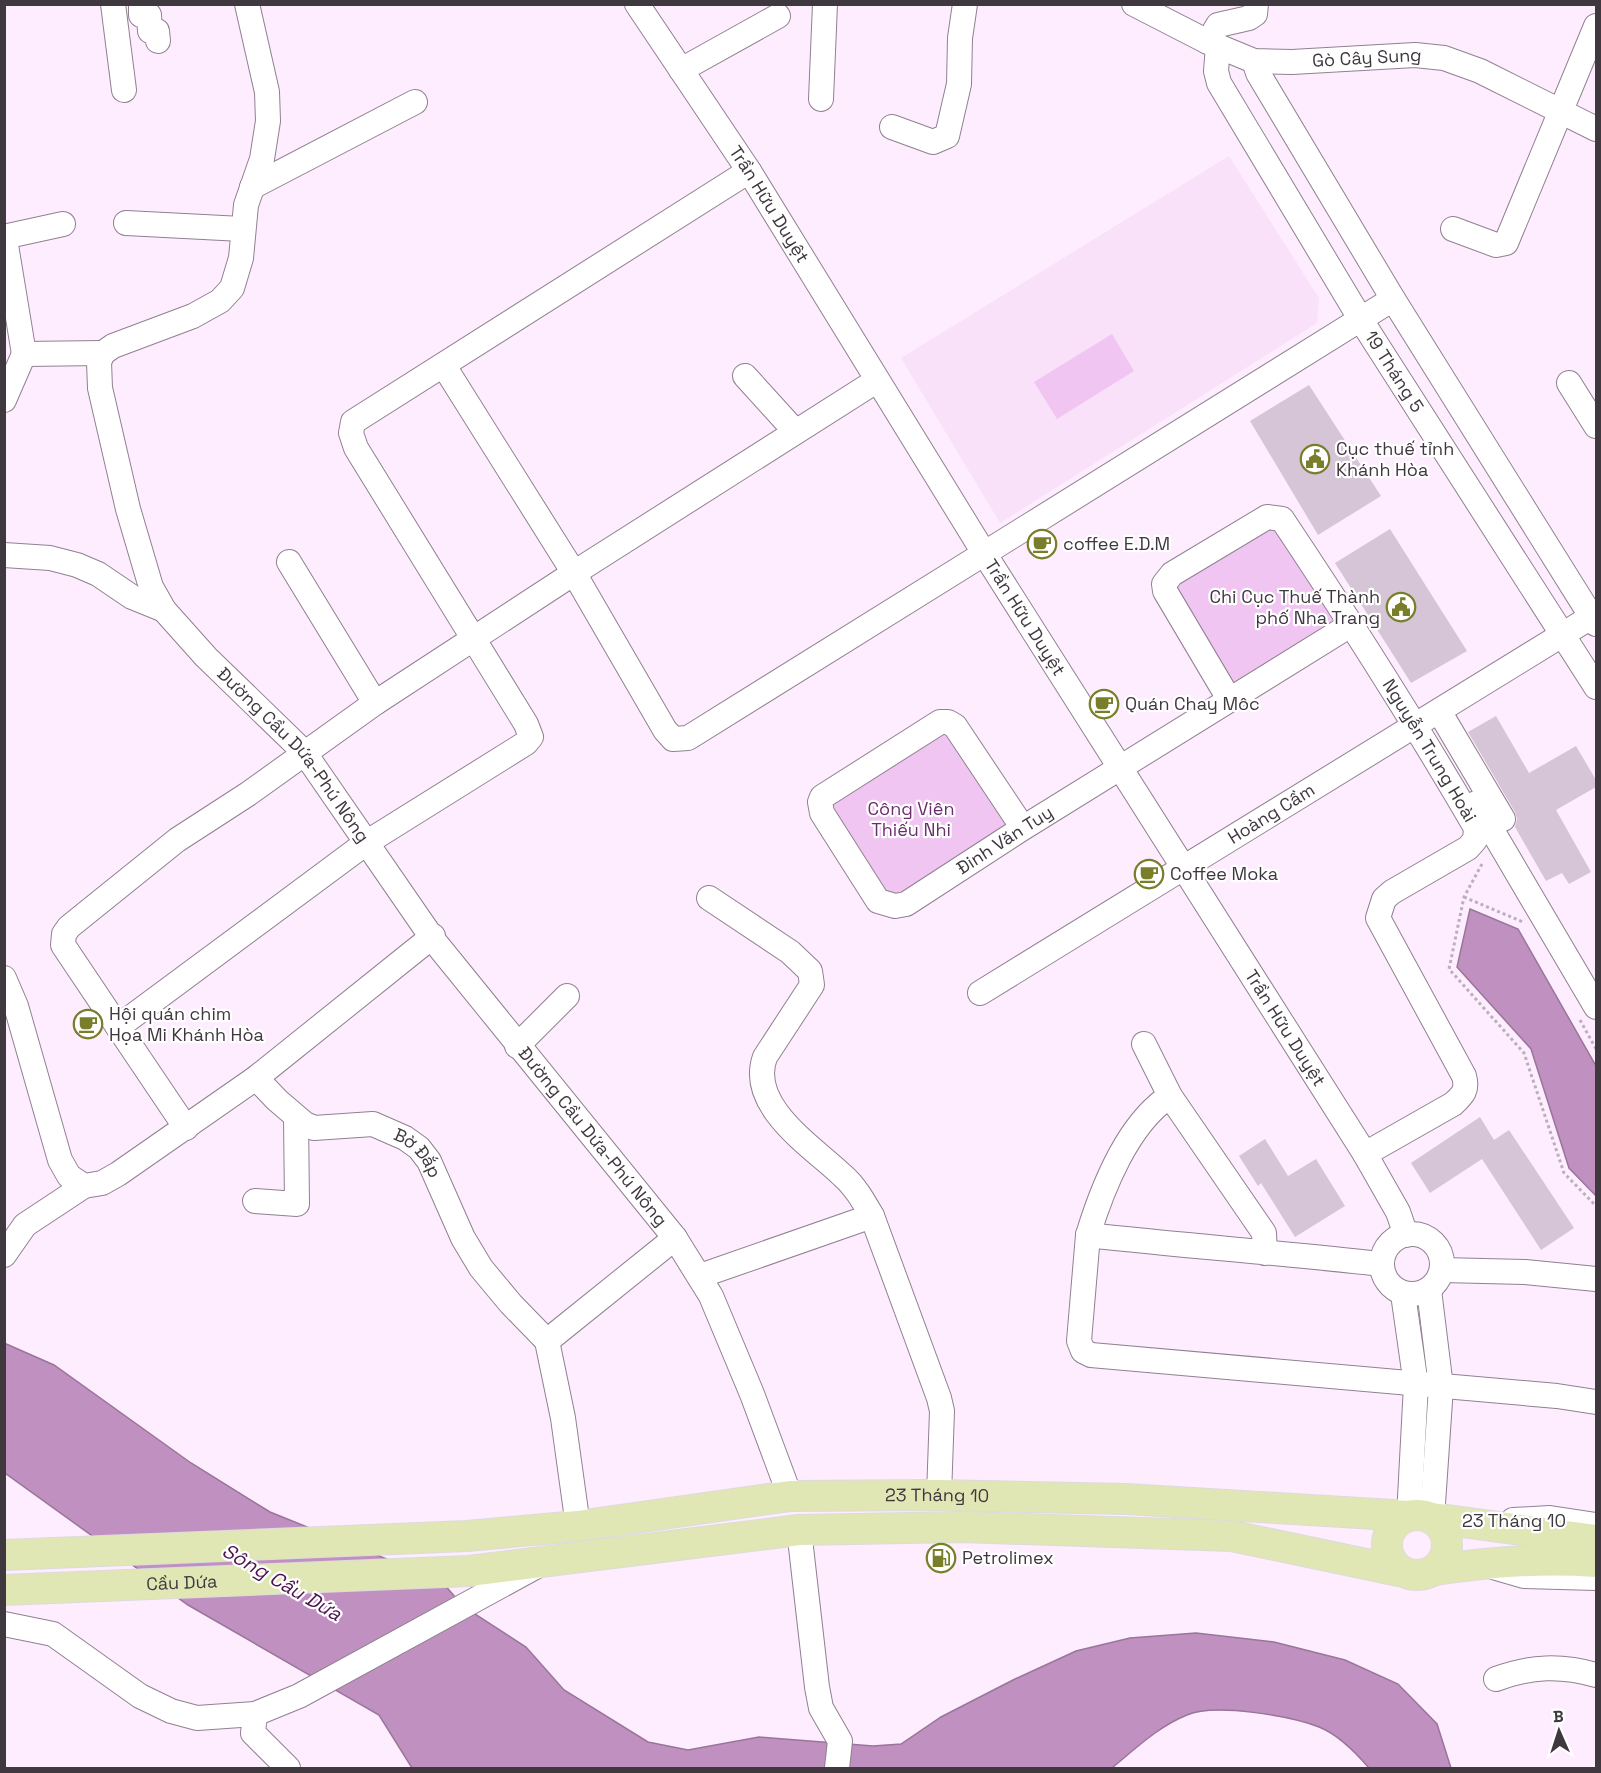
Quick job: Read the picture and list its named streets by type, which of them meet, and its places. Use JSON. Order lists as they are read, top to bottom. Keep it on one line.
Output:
{"streets":{"main road":["23 Tháng 10","Cầu Dứa"],"street":["Gò Cây Sung","Trần Hữu Duyệt","19 Tháng 5","Nguyễn Trung Hoài","Đường Cầu Dứa-Phú Nông","Hoàng Cầm","Đinh Văn Tuy","Bờ Đắp"]},"crossings":[["Gò Cây Sung","19 Tháng 5"],["Trần Hữu Duyệt","Nguyễn Trung Hoài"],["Trần Hữu Duyệt","Hoàng Cầm"],["Trần Hữu Duyệt","Đinh Văn Tuy"],["19 Tháng 5","Hoàng Cầm"],["Nguyễn Trung Hoài","Hoàng Cầm"],["Nguyễn Trung Hoài","Đinh Văn Tuy"],["Đường Cầu Dứa-Phú Nông","23 Tháng 10"],["23 Tháng 10","Cầu Dứa"]],"water":["Sông Cầu Dứa"],"parks":["Công Viên Thiếu Nhi"],"places":{"public building":["Cục thuế tỉnh Khánh Hòa","Chi Cục Thuế Thành phố Nha Trang"],"cafe":["coffee E.D.M","Quán Chay Môc","Coffee Moka","Hội quán chim Họa Mi Khánh Hòa"],"fuel station":["Petrolimex"]},"north":"top"}
